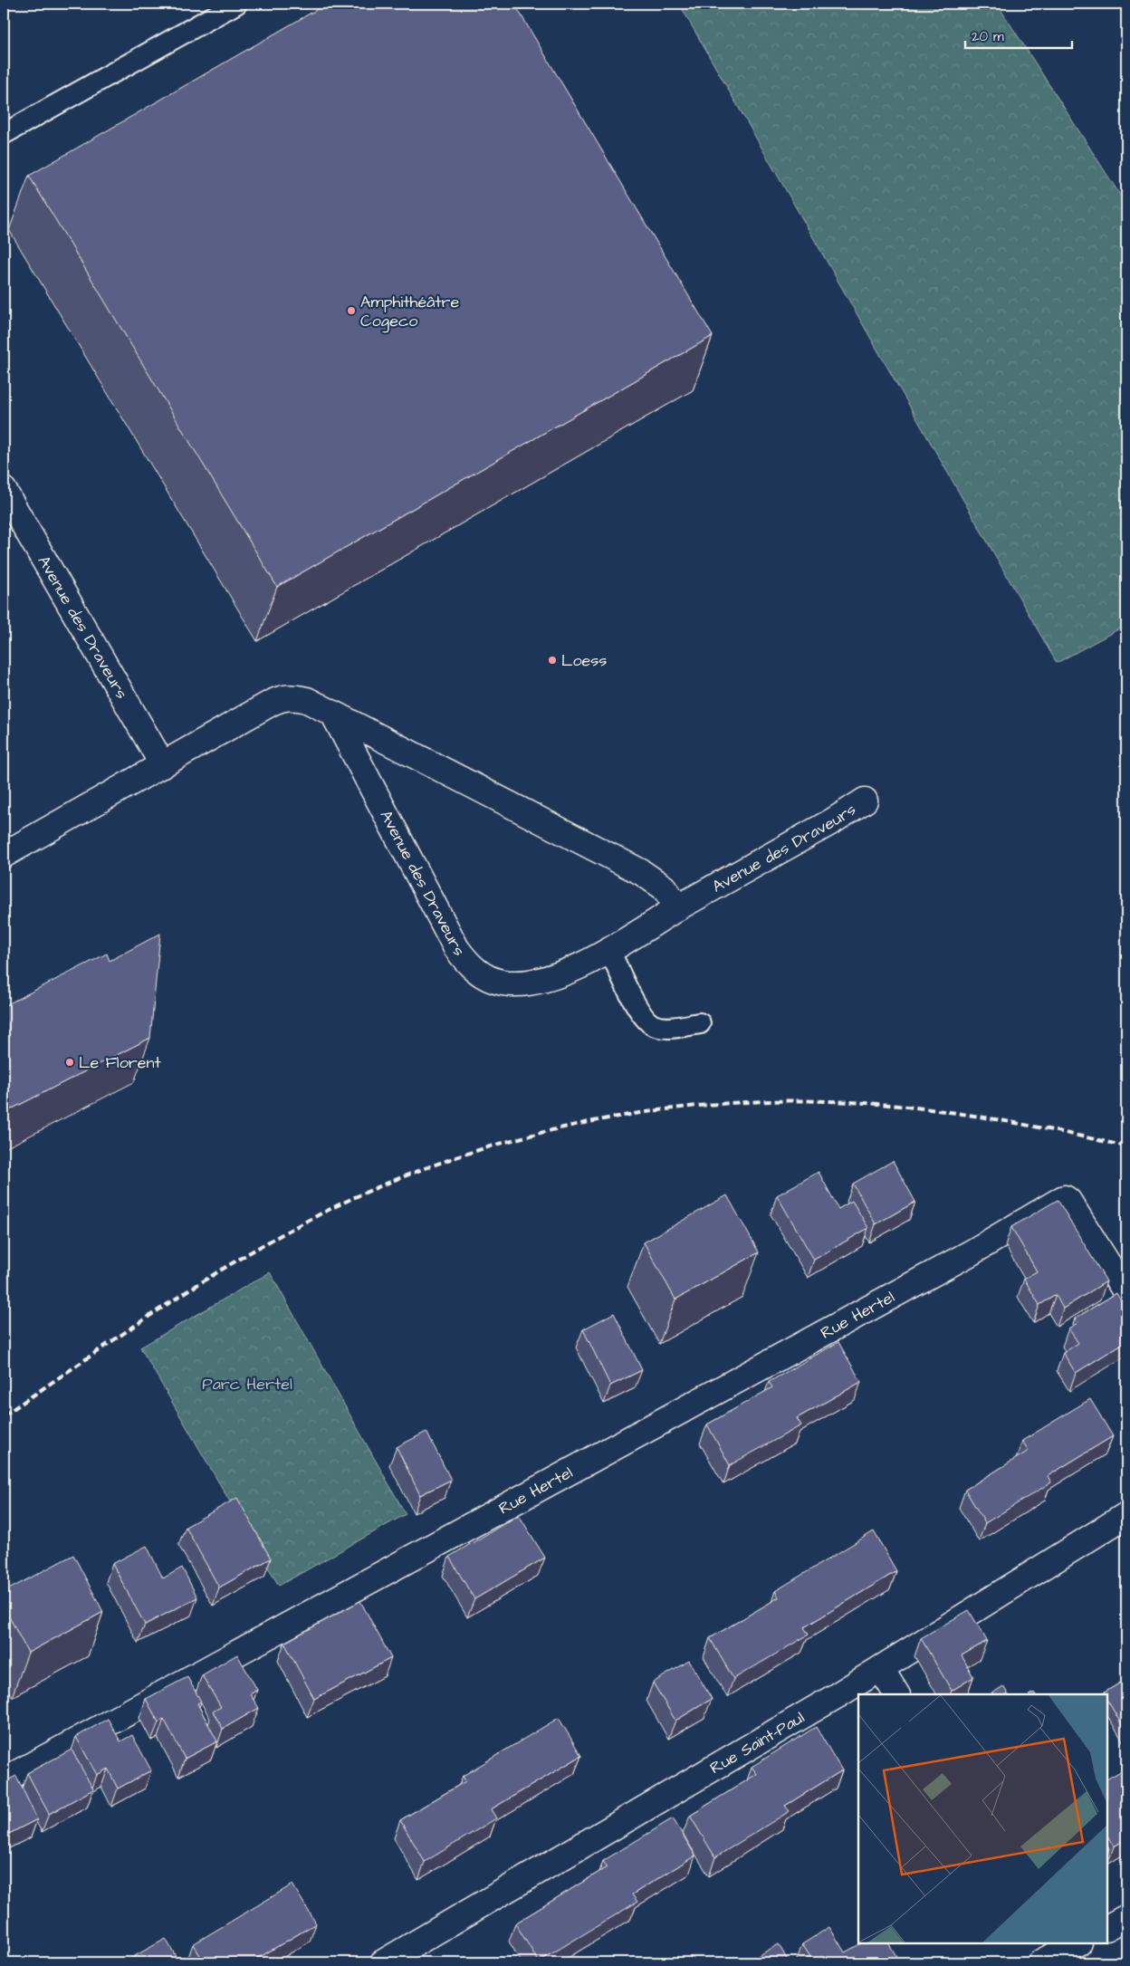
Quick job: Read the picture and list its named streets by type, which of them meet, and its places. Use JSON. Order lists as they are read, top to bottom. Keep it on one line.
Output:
{"streets":{"street":["Avenue des Draveurs","Rue Hertel","Rue Saint-Paul"]},"parks":["Parc Hertel"],"places":["Amphithéâtre Cogeco","Loess","Le Florent"],"scale_bar":"20 m"}
